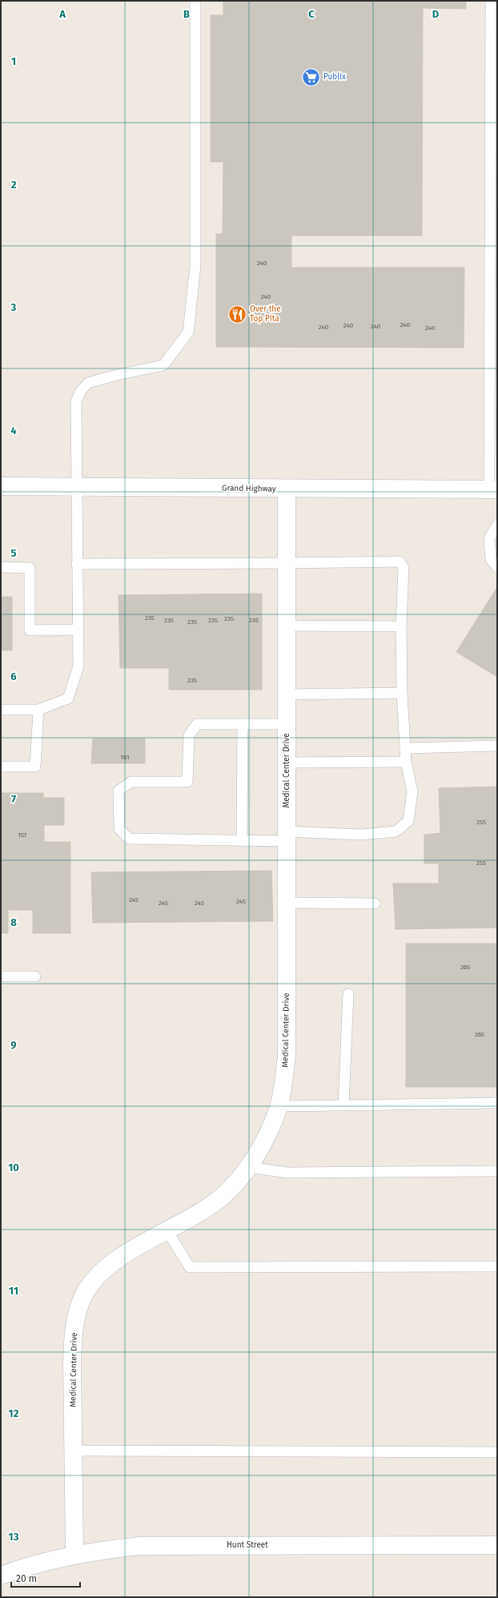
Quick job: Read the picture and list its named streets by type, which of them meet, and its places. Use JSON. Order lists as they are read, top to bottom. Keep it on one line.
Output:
{"streets":{"street":["Grand Highway","Medical Center Drive","Hunt Street"]},"crossings":[["Grand Highway","Medical Center Drive"],["Medical Center Drive","Hunt Street"]],"places":{"supermarket":["Publix"],"restaurant":["Over the Top Pita"]},"house_numbers":["240","240","240","240","240","240","240","235","235","235","235","235","235","235","161","255","157","255","245","245","245","245","265","265"],"scale_bar":"20 m","grid":{"columns":["A","B","C","D"],"rows":["1","2","3","4","5","6","7","8","9","10","11","12","13"]}}
